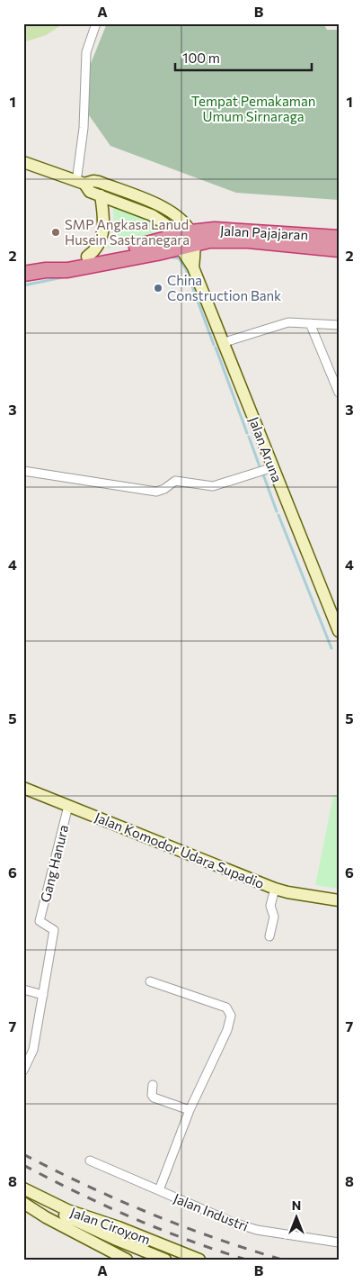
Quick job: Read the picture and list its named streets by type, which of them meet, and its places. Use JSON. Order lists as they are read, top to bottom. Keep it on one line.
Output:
{"streets":{"highway":["Jalan Pajajaran"],"main road":["Jalan Aruna","Jalan Komodor Udara Supadio","Jalan Ciroyom"],"street":["Gang Hanura","Jalan Industri"]},"crossings":[["Jalan Pajajaran","Jalan Aruna"],["Jalan Komodor Udara Supadio","Gang Hanura"]],"parks":["Tempat Pemakaman Umum Sirnaraga"],"places":["SMP Angkasa Lanud Husein Sastranegara","China Construction Bank"],"scale_bar":"100 m","north":"top","grid":{"columns":["A","B"],"rows":["1","2","3","4","5","6","7","8"]}}
